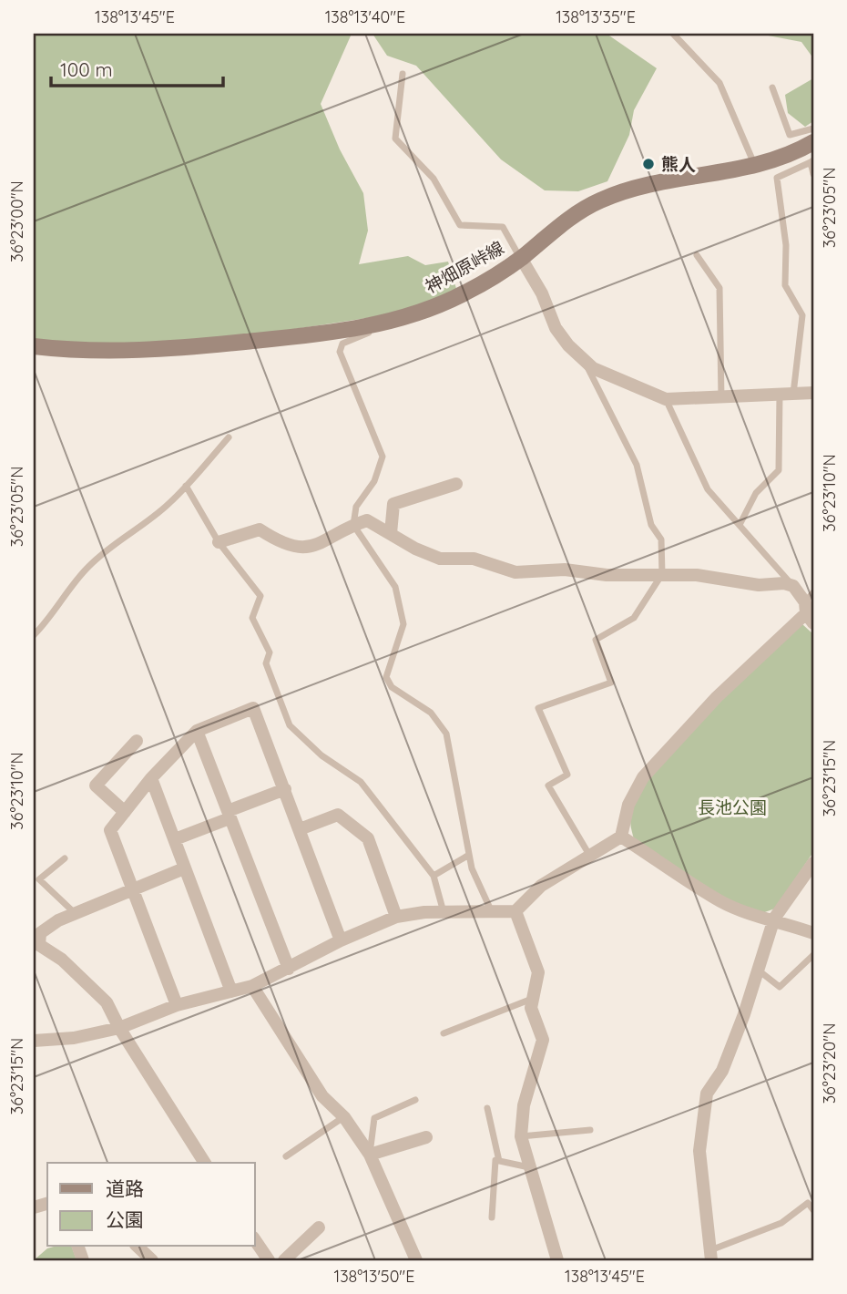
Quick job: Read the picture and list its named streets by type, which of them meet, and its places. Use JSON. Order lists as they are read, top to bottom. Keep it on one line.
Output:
{"streets":{"street":["神畑原峠線"]},"parks":["長池公園"],"places":["熊人"],"legend":["道路","公園"],"scale_bar":"100 m","coordinates":["138°13'45\"E","138°13'40\"E","138°13'35\"E","36°23'05\"N","36°23'00\"N","36°23'10\"N","36°23'15\"N","36°23'20\"N","138°13'50\"E"]}
